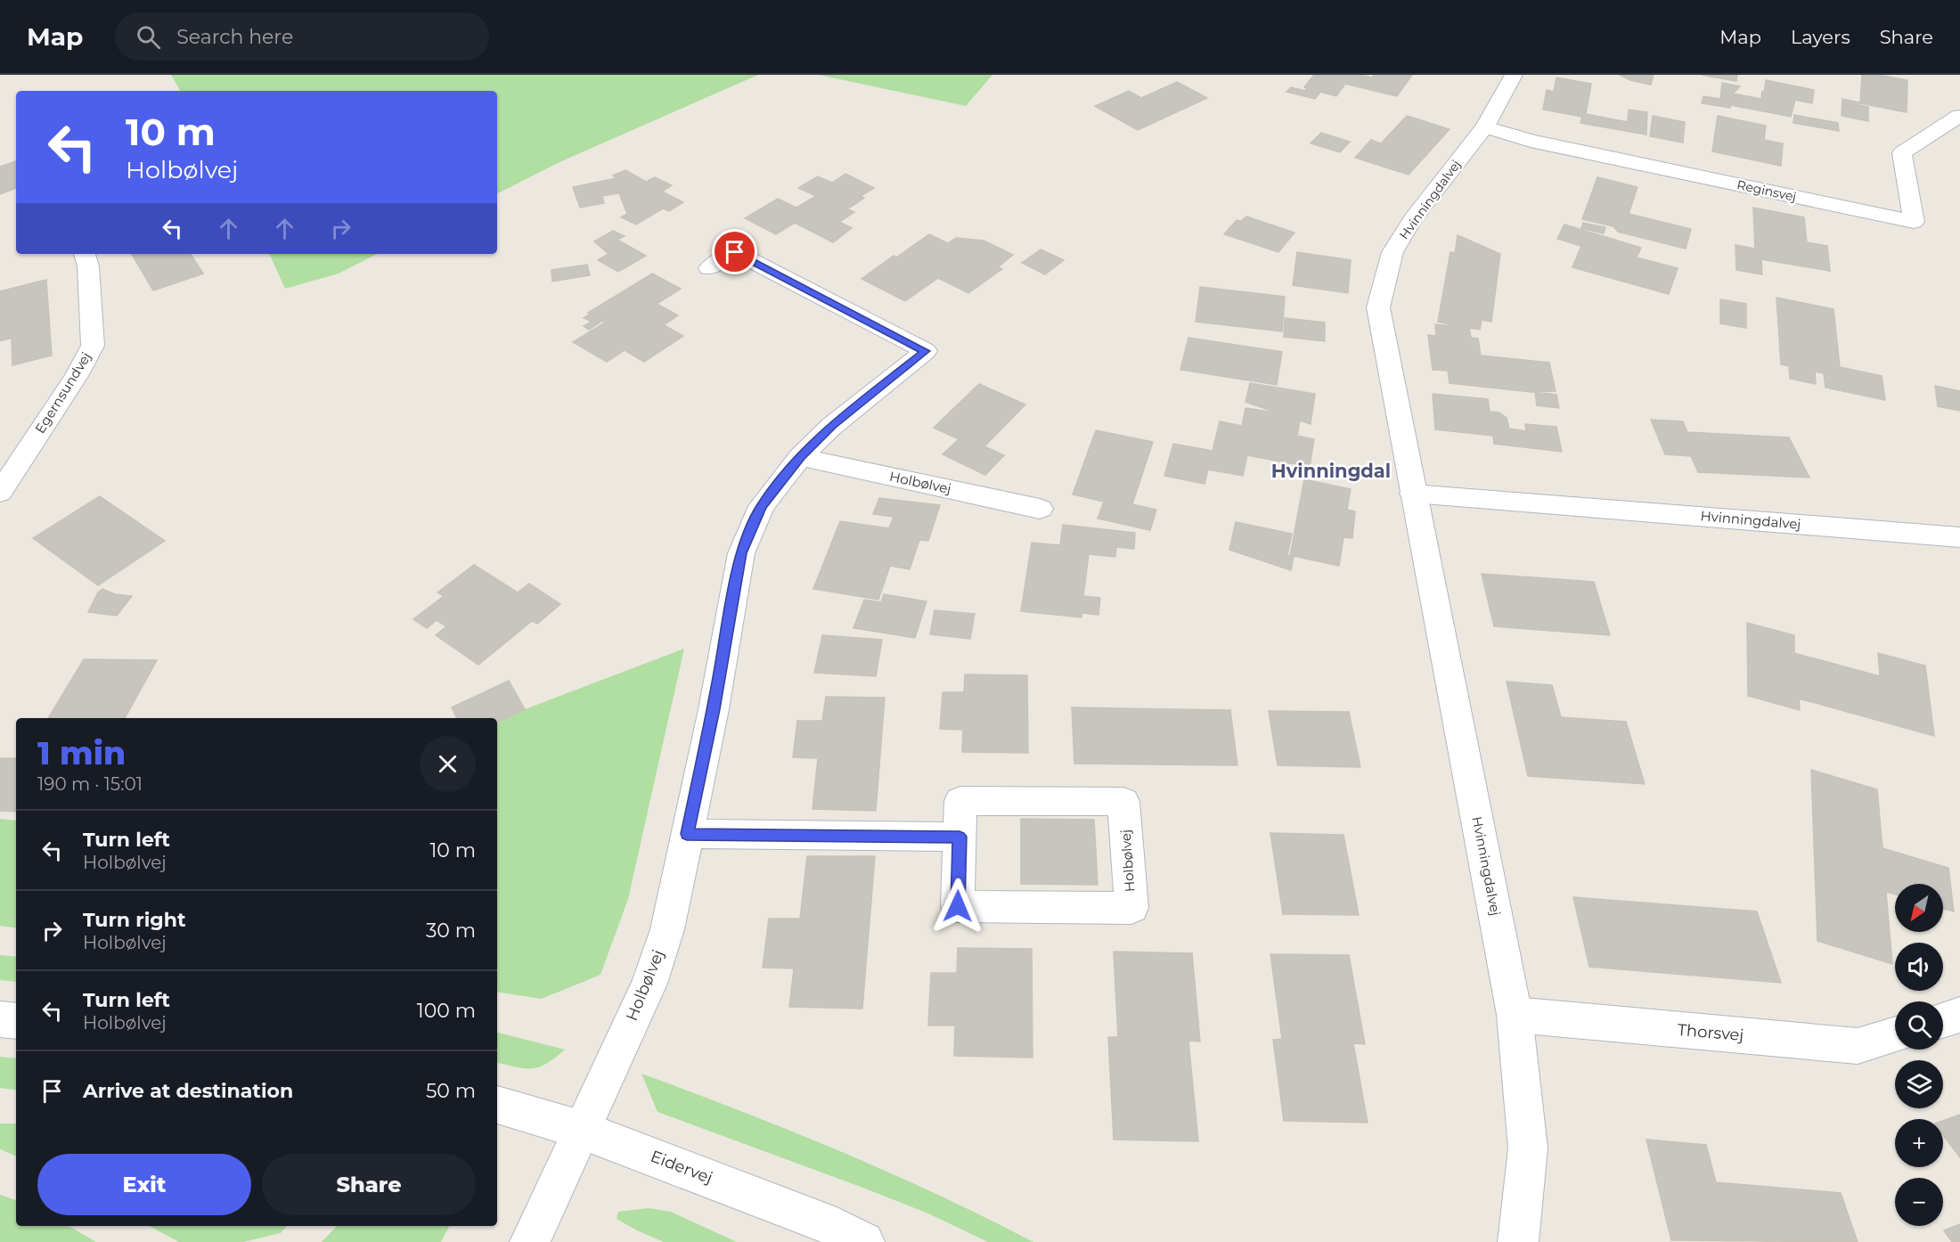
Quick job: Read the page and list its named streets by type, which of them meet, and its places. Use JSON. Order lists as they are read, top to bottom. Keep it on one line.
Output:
{"streets":{"street":["Reginsvej","Hvinningdalvej","Egernsundvej","Holbølvej","Thorsvej","Eidervej"]},"crossings":[["Reginsvej","Hvinningdalvej"],["Hvinningdalvej","Thorsvej"],["Holbølvej","Eidervej"]],"districts":["Hvinningdal"],"north":"bottom left","page":{"header":"Map","search":"Search here","nav":["Map","Layers","Share"],"turn":["10 m","Holbølvej"],"heading":["1 min","190 m · 15:01"],"list":[{"name":"Turn left","note":"Holbølvej","value":"10 m"},{"name":"Turn right","note":"Holbølvej","value":"30 m"},{"name":"Turn left","note":"Holbølvej","value":"100 m"},{"name":"Arrive at destination","value":"50 m"}],"map_buttons":["+","−"],"buttons":["Exit","Share"]}}
